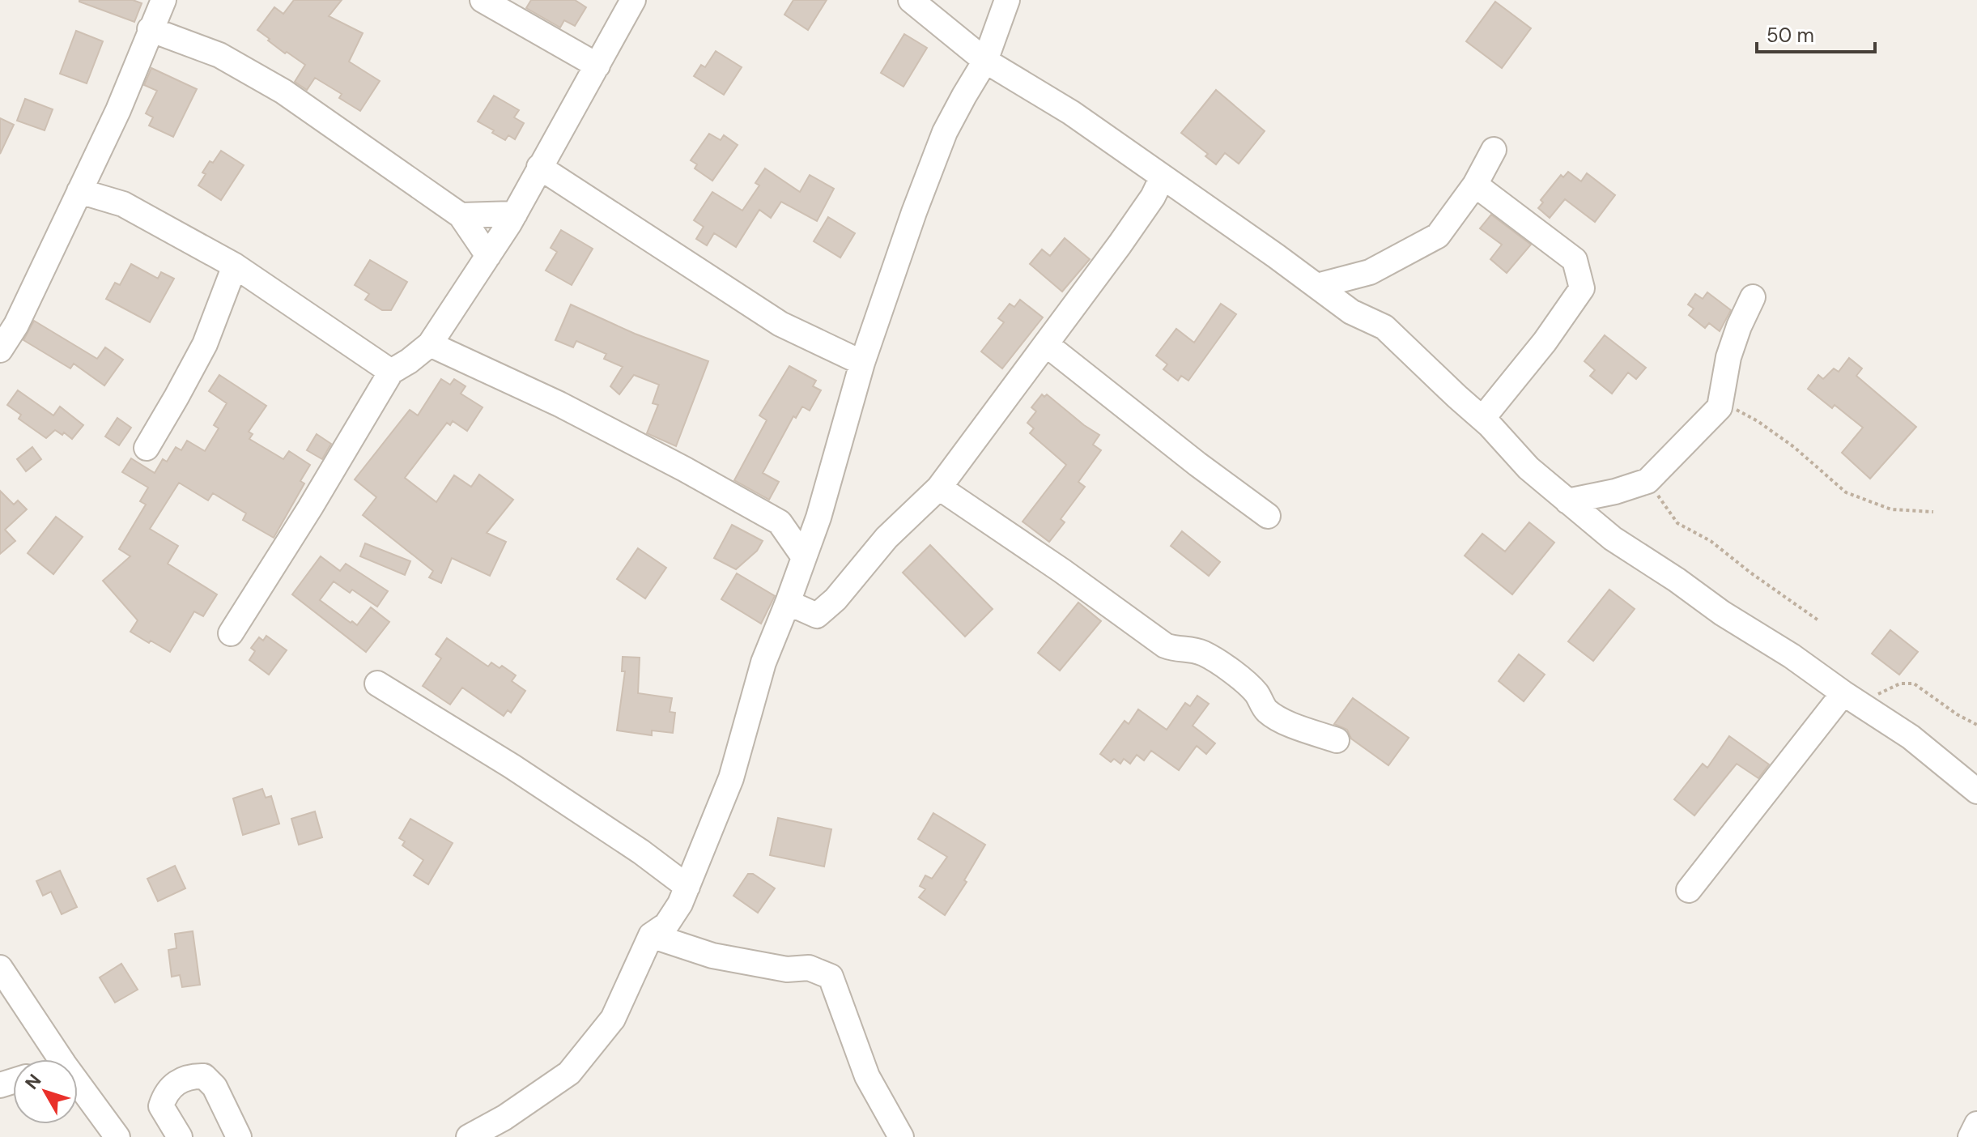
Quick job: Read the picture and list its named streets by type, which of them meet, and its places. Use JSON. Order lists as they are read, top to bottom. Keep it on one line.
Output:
{"scale_bar":"50 m","north":"top left"}
